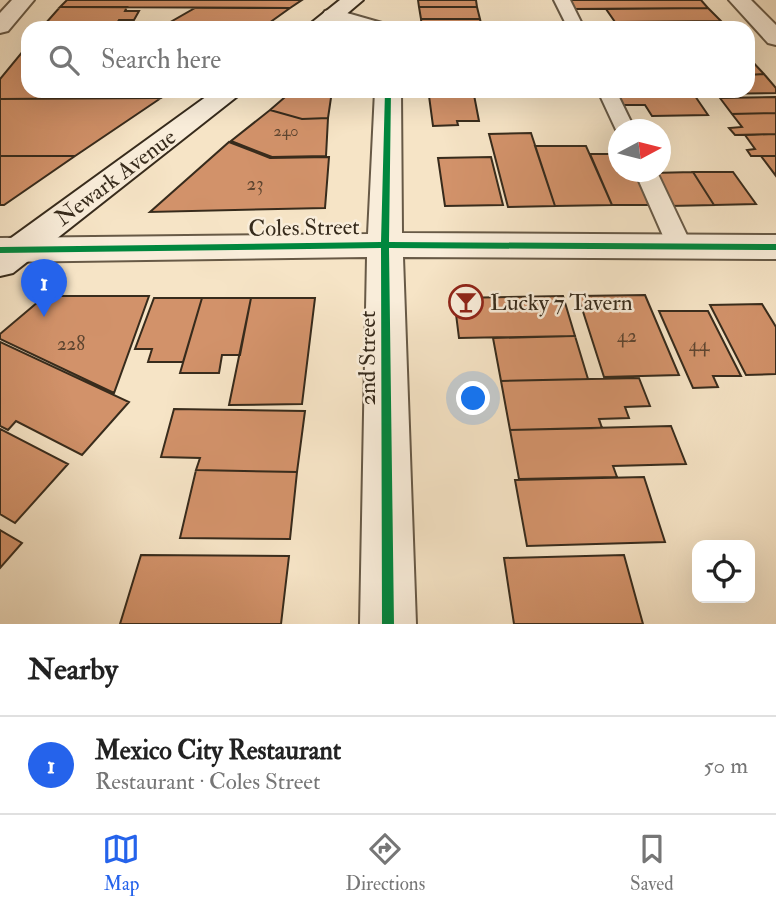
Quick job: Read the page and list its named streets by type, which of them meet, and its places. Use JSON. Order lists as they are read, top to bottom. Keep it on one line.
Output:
{"streets":{"street":["Newark Avenue","Coles Street","2nd Street"]},"crossings":[["Newark Avenue","Coles Street"],["Coles Street","2nd Street"]],"places":{"bar":["Lucky 7 Tavern"]},"house_numbers":["240","23","42","228","44"],"north":"right","page":{"search":"Search here","pins":"1","heading":"Nearby","list":[{"mark":"1","name":"Mexico City Restaurant","note":"Restaurant · Coles Street","value":"50 m"}],"nav":["Map","Directions","Saved"]}}
